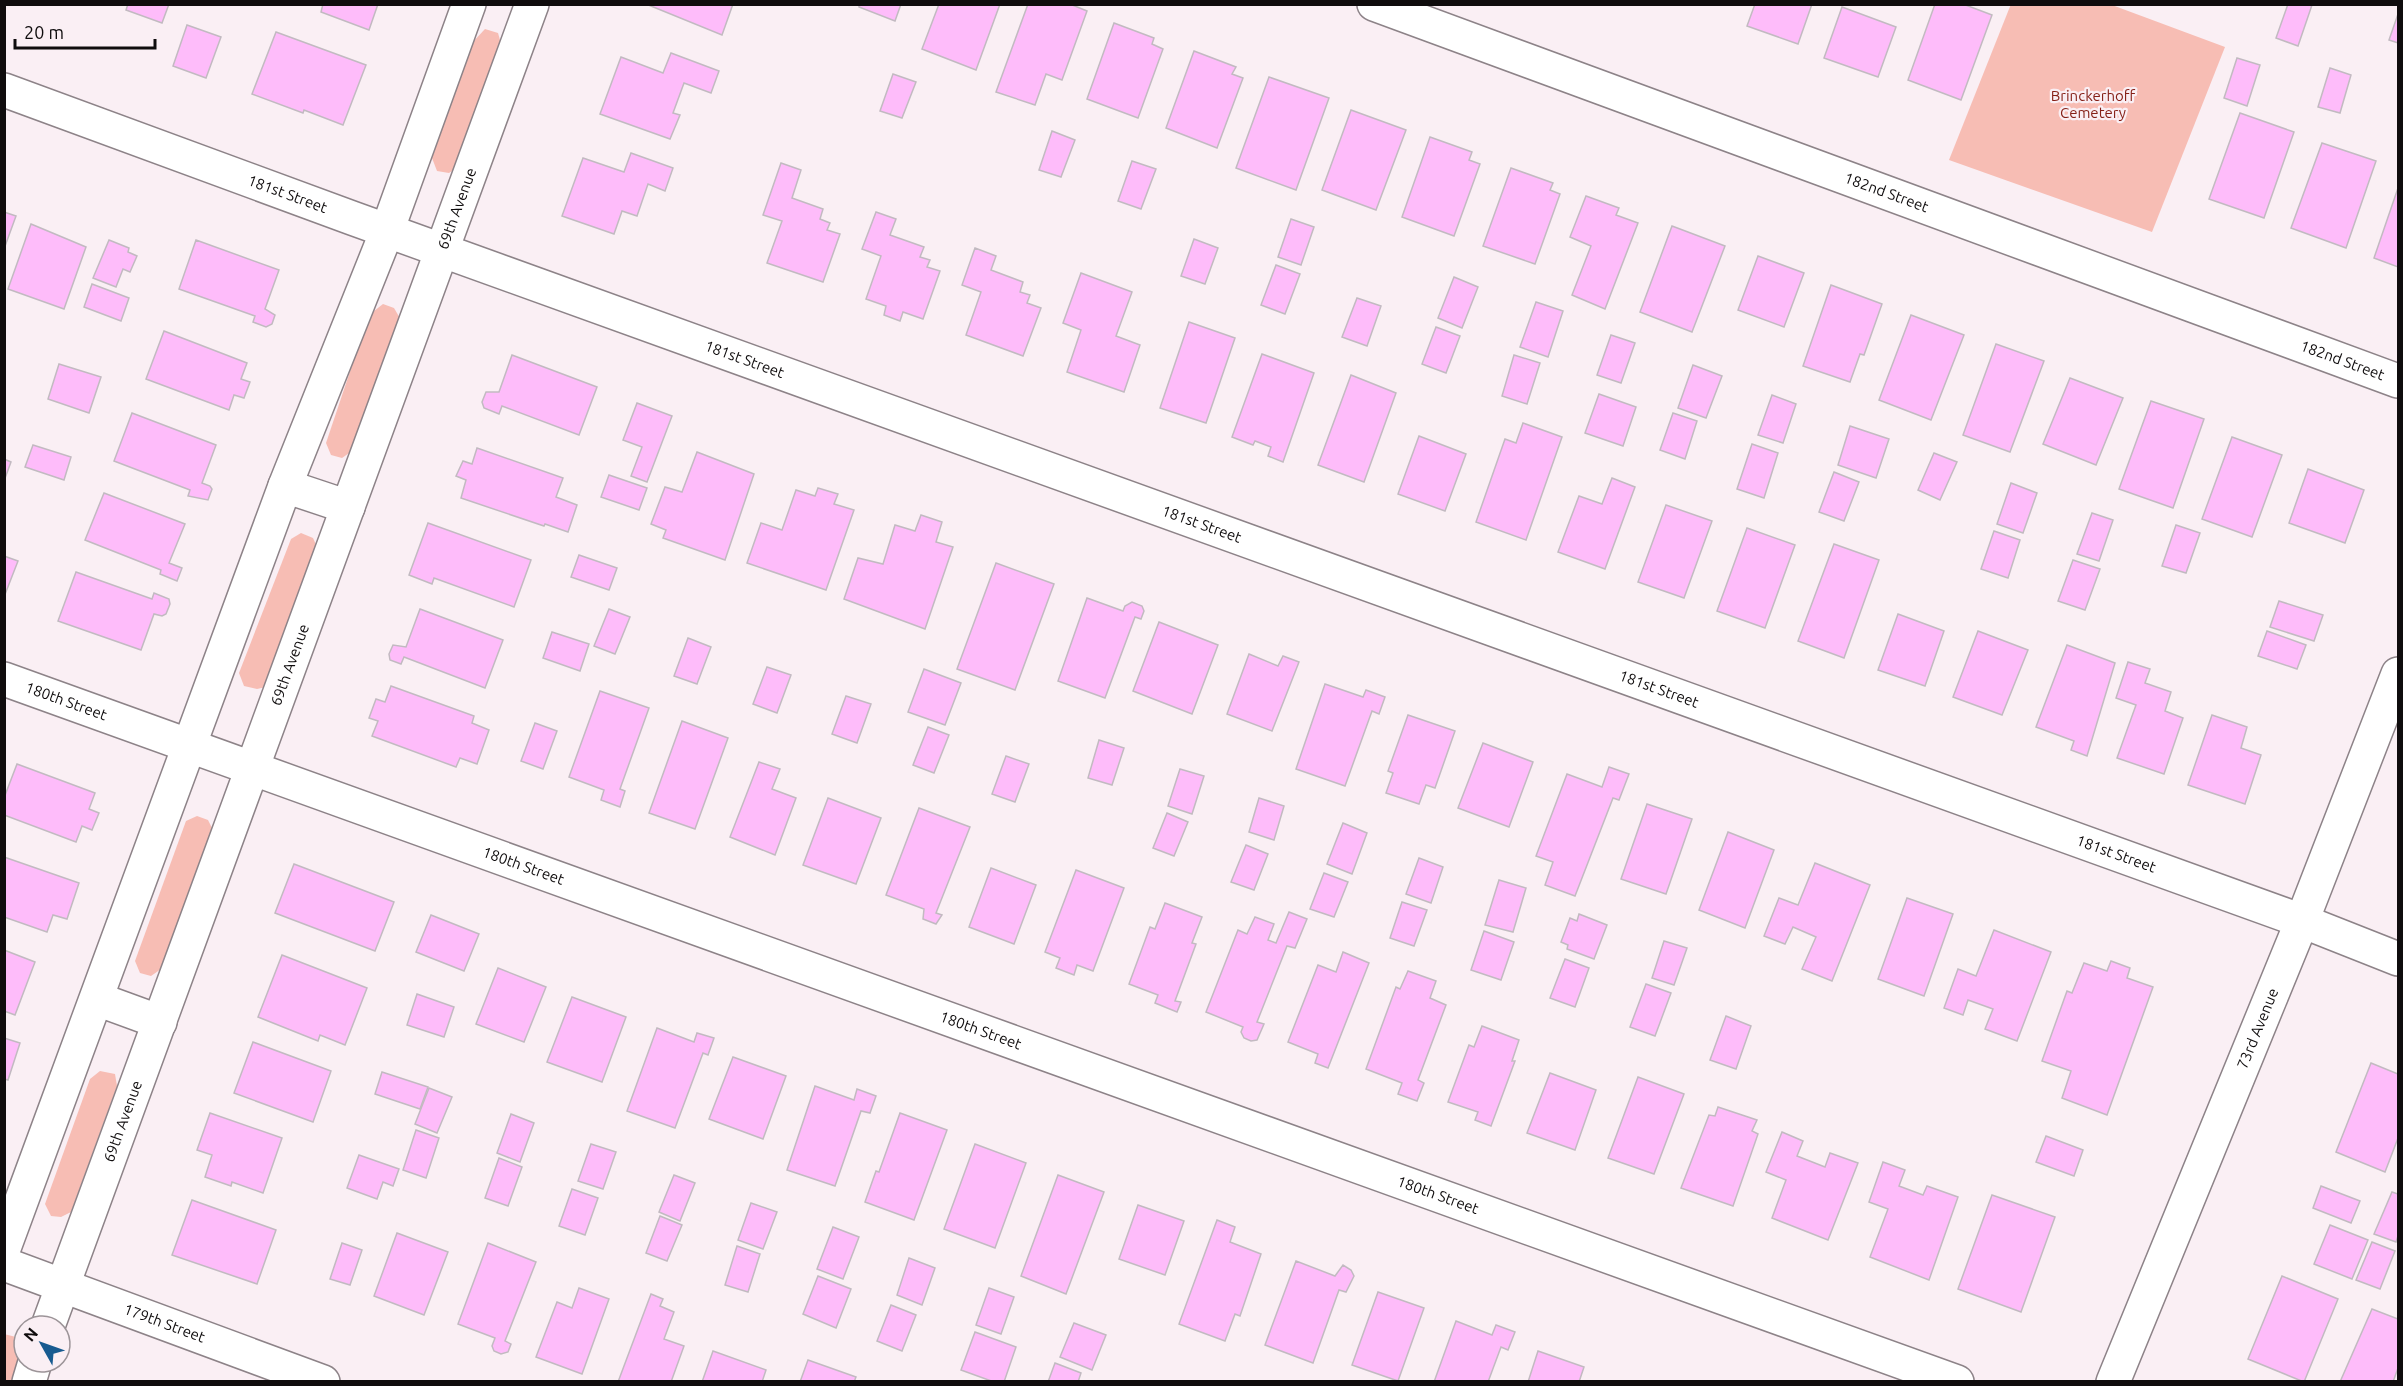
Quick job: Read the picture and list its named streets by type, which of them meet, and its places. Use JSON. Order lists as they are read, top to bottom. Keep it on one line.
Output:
{"streets":{"street":["182nd Street","181st Street","69th Avenue","180th Street","73rd Avenue","179th Street"]},"crossings":[["181st Street","69th Avenue"],["181st Street","73rd Avenue"],["69th Avenue","180th Street"],["69th Avenue","179th Street"]],"parks":["Brinckerhoff Cemetery"],"scale_bar":"20 m","north":"top left"}
